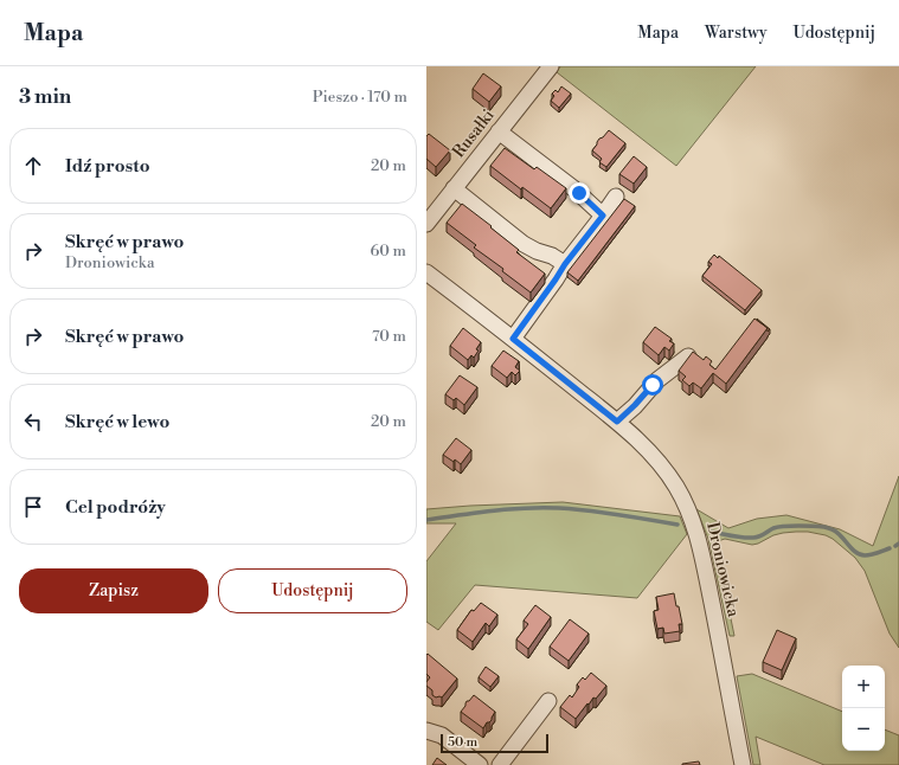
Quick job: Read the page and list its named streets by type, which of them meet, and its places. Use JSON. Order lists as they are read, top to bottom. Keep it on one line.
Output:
{"streets":{"street":["Rusałki","Droniowicka"]},"scale_bar":"50 m","page":{"header":"Mapa","nav":["Mapa","Warstwy","Udostępnij"],"heading":["3 min","Pieszo · 170 m"],"list":[["Idź prosto","20 m"],["Skręć w prawo","Droniowicka","60 m"],["Skręć w prawo","70 m"],["Skręć w lewo","20 m"],"Cel podróży"],"buttons":["Zapisz","Udostępnij"],"map_buttons":["+","−"],"scale":"50 m"}}
